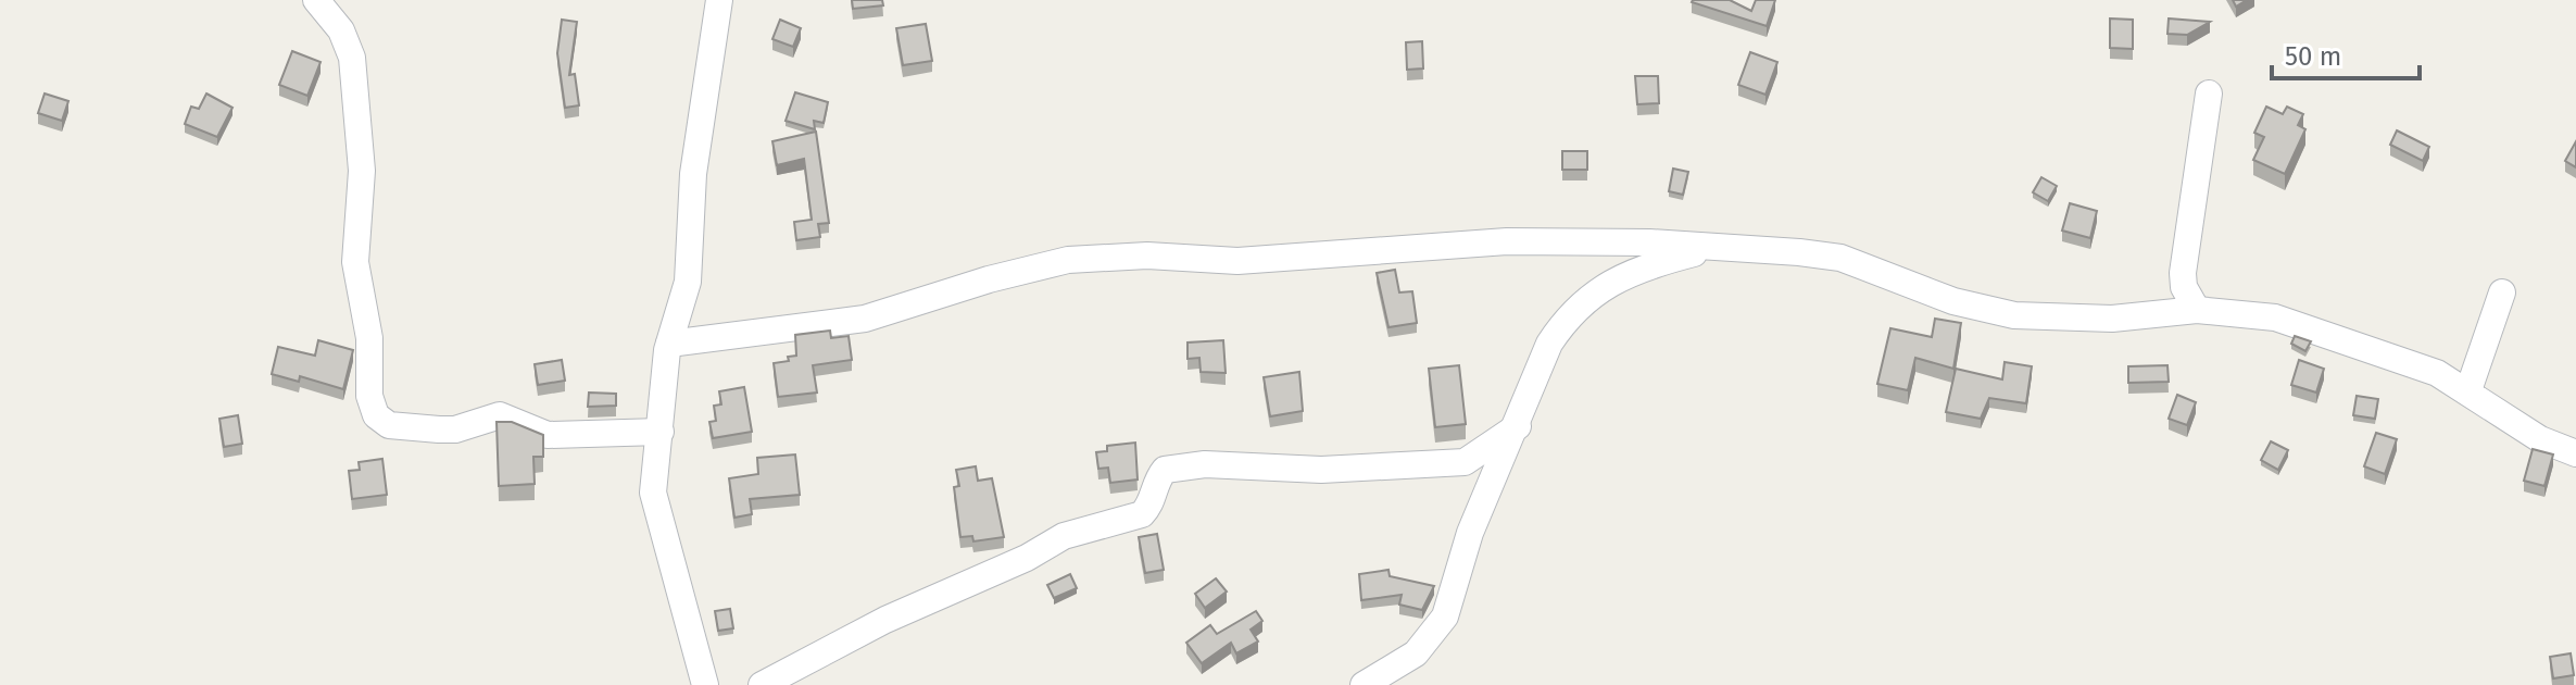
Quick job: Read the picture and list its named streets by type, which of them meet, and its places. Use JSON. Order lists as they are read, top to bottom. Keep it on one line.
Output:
{"scale_bar":"50 m"}
